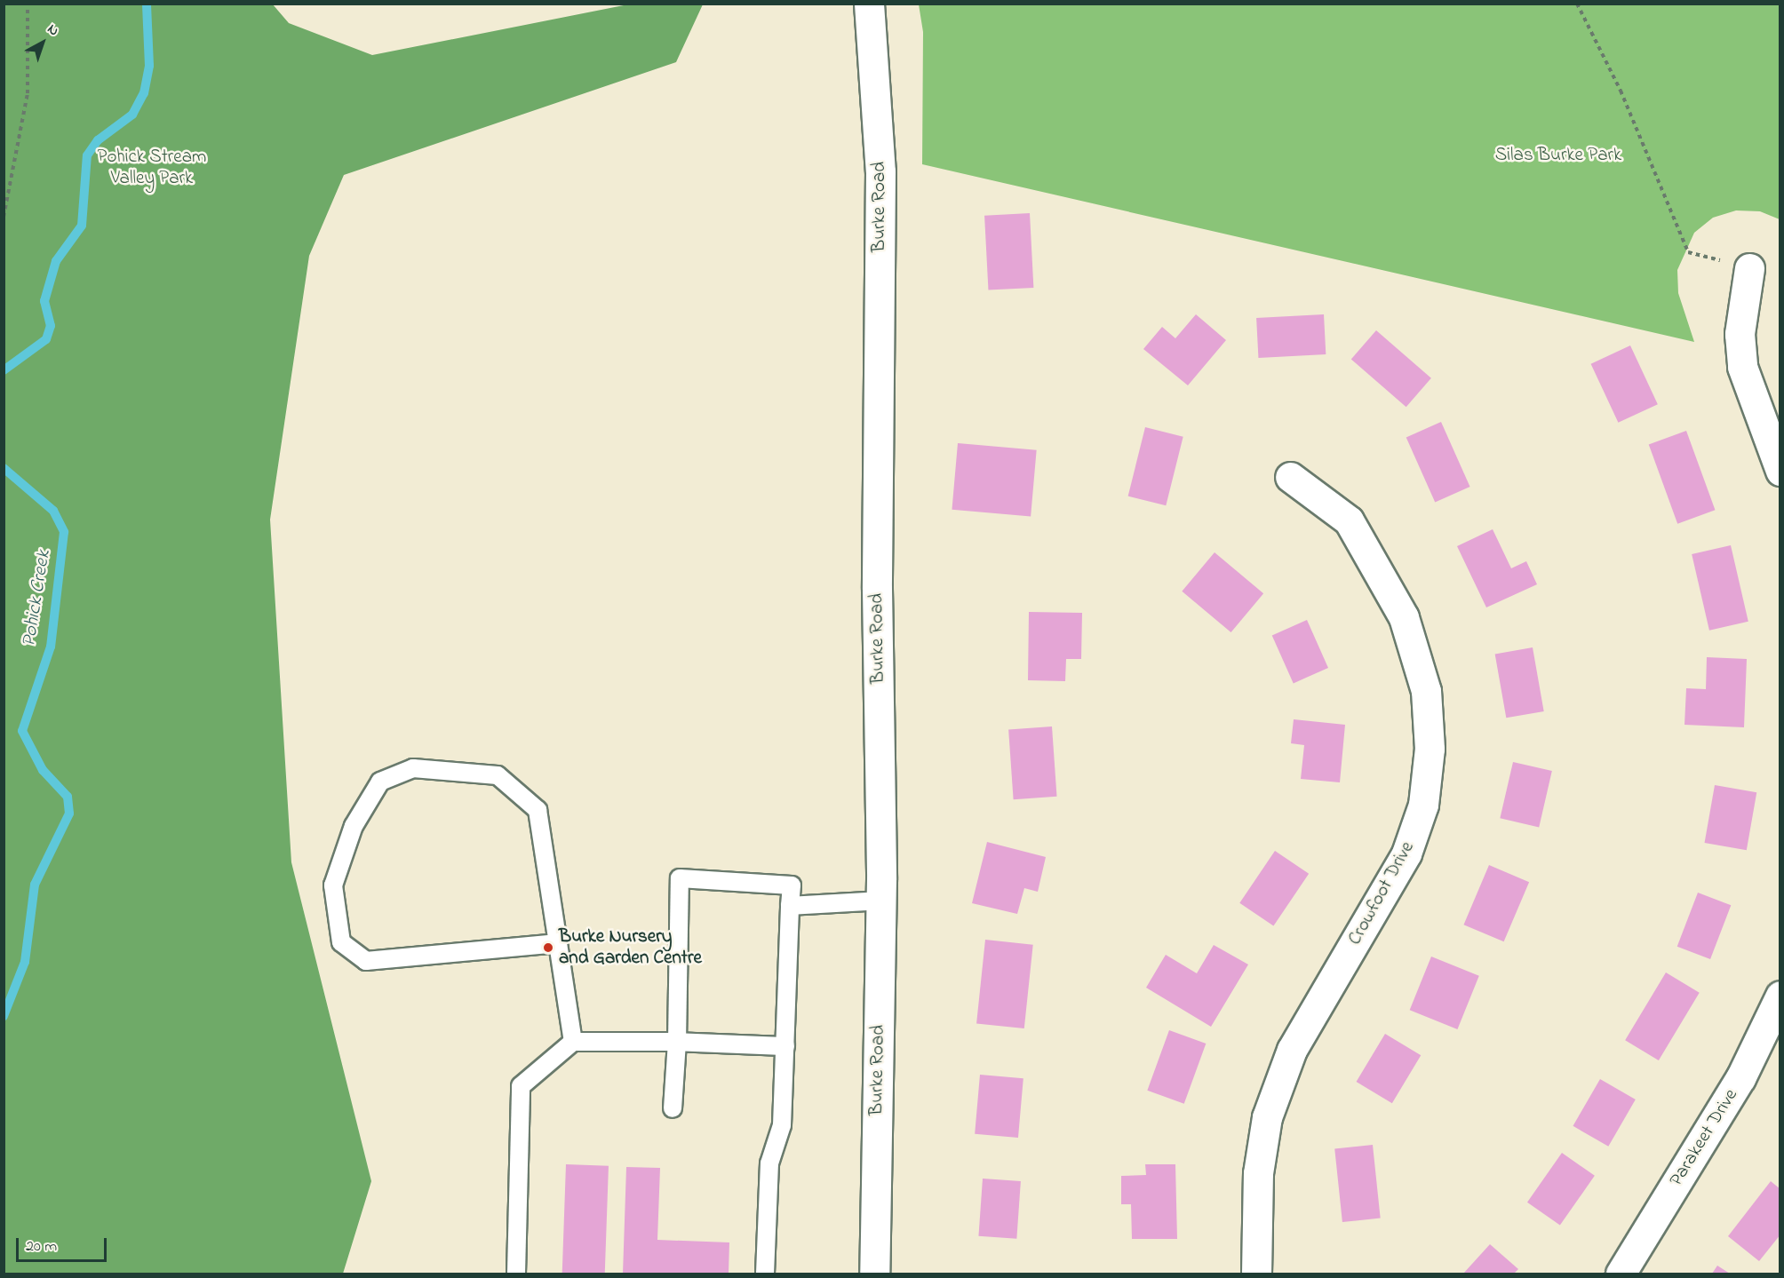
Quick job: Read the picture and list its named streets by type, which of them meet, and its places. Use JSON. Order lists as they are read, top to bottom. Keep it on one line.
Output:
{"streets":{"street":["Burke Road","Crowfoot Drive","Parakeet Drive"]},"water":["Pohick Creek"],"parks":["Silas Burke Park","Pohick Stream Valley Park"],"places":["Burke Nursery and Garden Centre"],"scale_bar":"20 m","north":"top right"}
